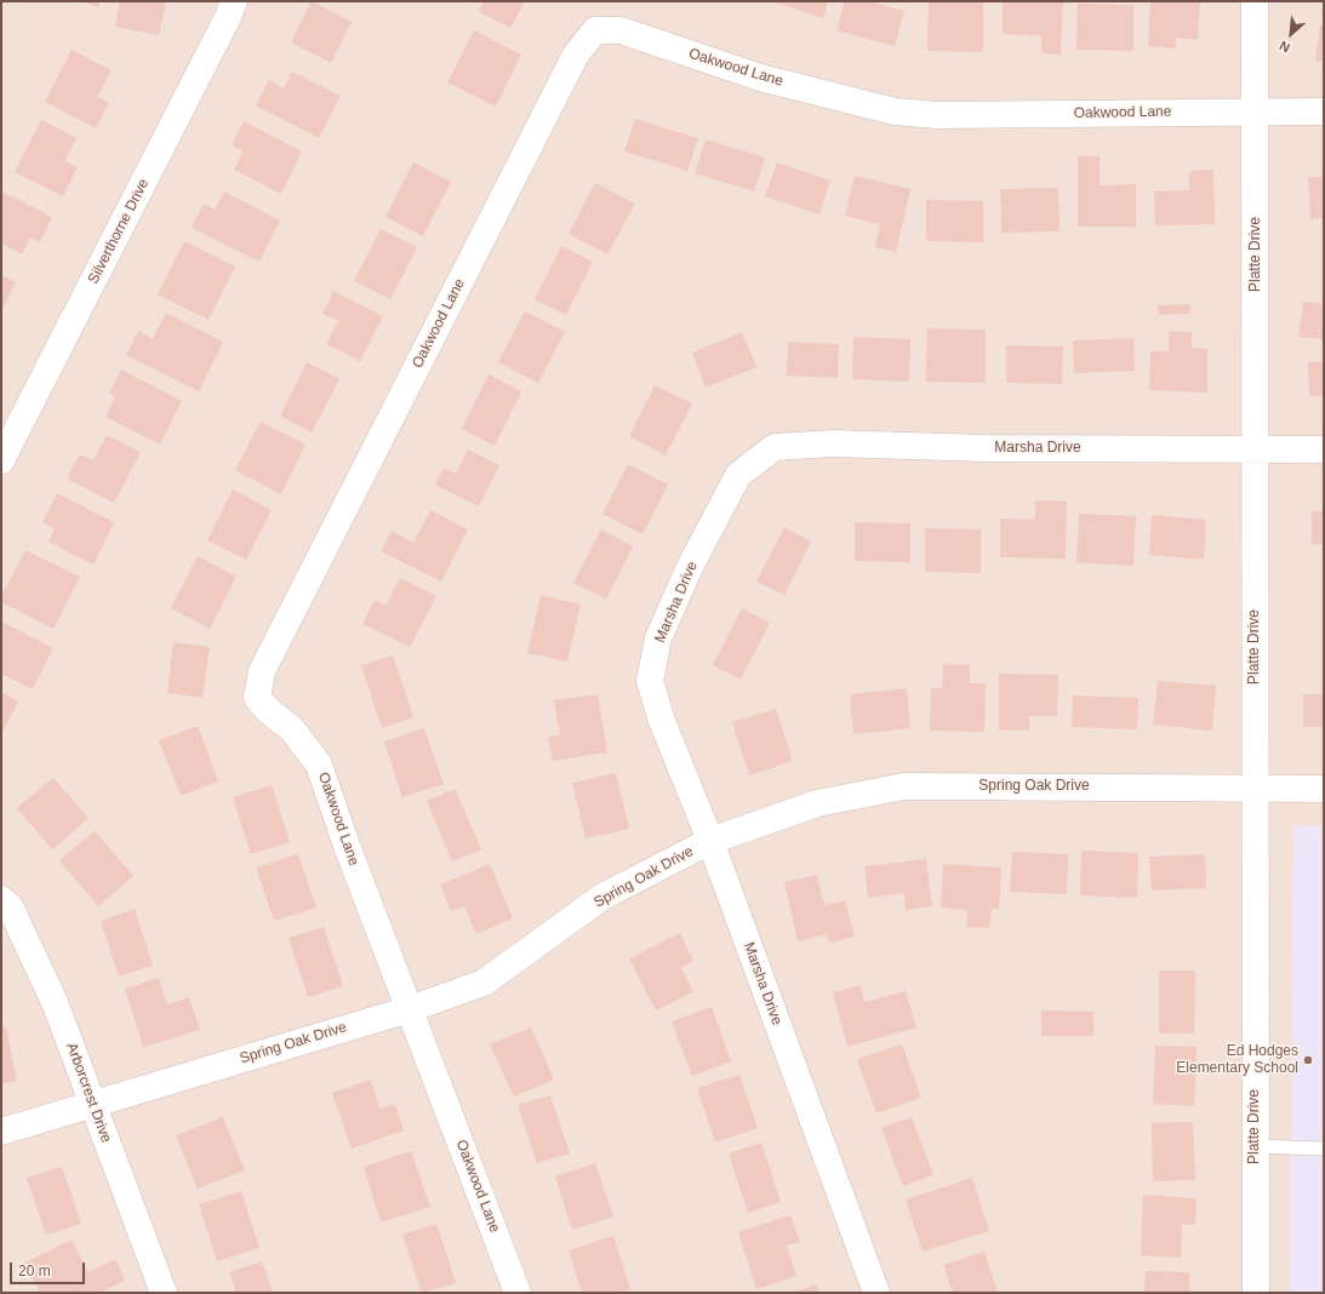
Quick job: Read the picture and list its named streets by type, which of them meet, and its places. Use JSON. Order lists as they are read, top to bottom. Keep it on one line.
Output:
{"streets":{"street":["Oakwood Lane","Silverthorne Drive","Platte Drive","Marsha Drive","Spring Oak Drive","Arborcrest Drive"]},"crossings":[["Oakwood Lane","Platte Drive"],["Oakwood Lane","Spring Oak Drive"],["Platte Drive","Marsha Drive"],["Platte Drive","Spring Oak Drive"],["Marsha Drive","Spring Oak Drive"],["Spring Oak Drive","Arborcrest Drive"]],"places":["Ed Hodges Elementary School"],"scale_bar":"20 m","north":"bottom left"}
